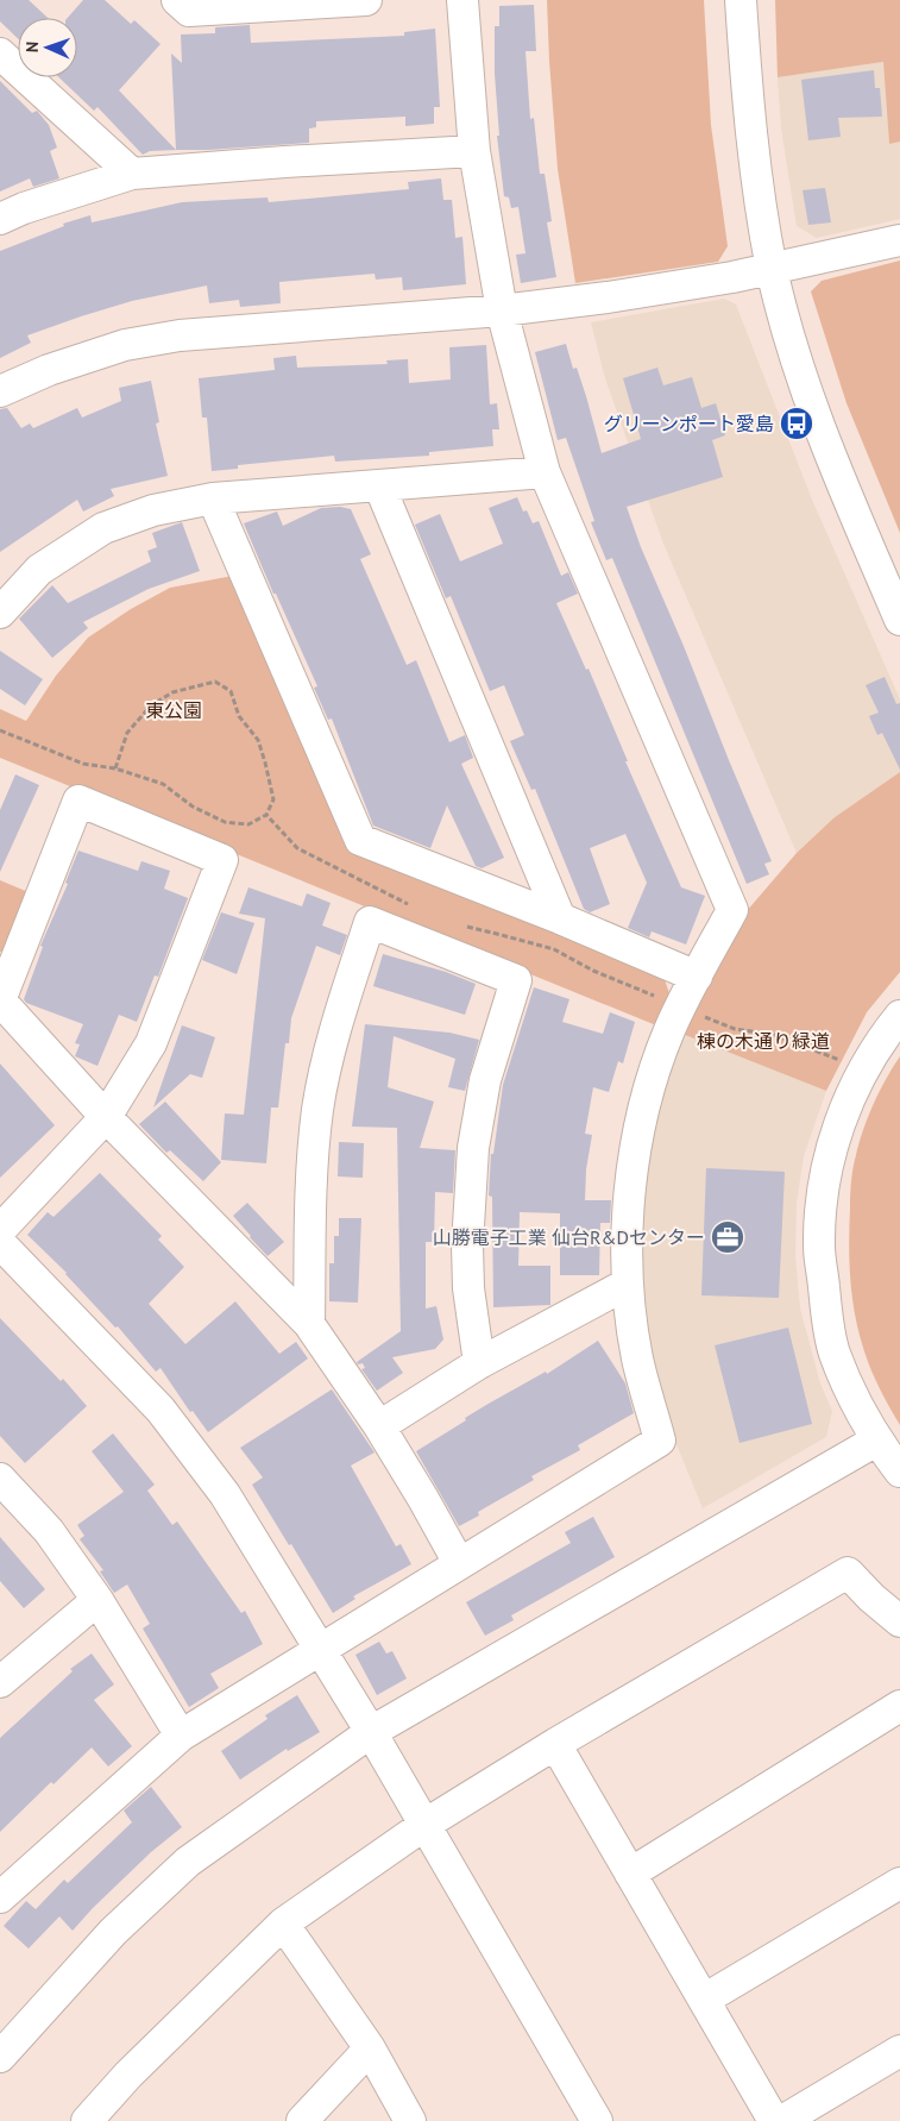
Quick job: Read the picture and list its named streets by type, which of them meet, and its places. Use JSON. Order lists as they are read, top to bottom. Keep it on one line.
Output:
{"parks":["東公園","棟の木通り緑道"],"places":{"bus stop":["グリーンポート愛島"],"office":["山勝電子工業 仙台R&Dセンター"]},"north":"left"}
